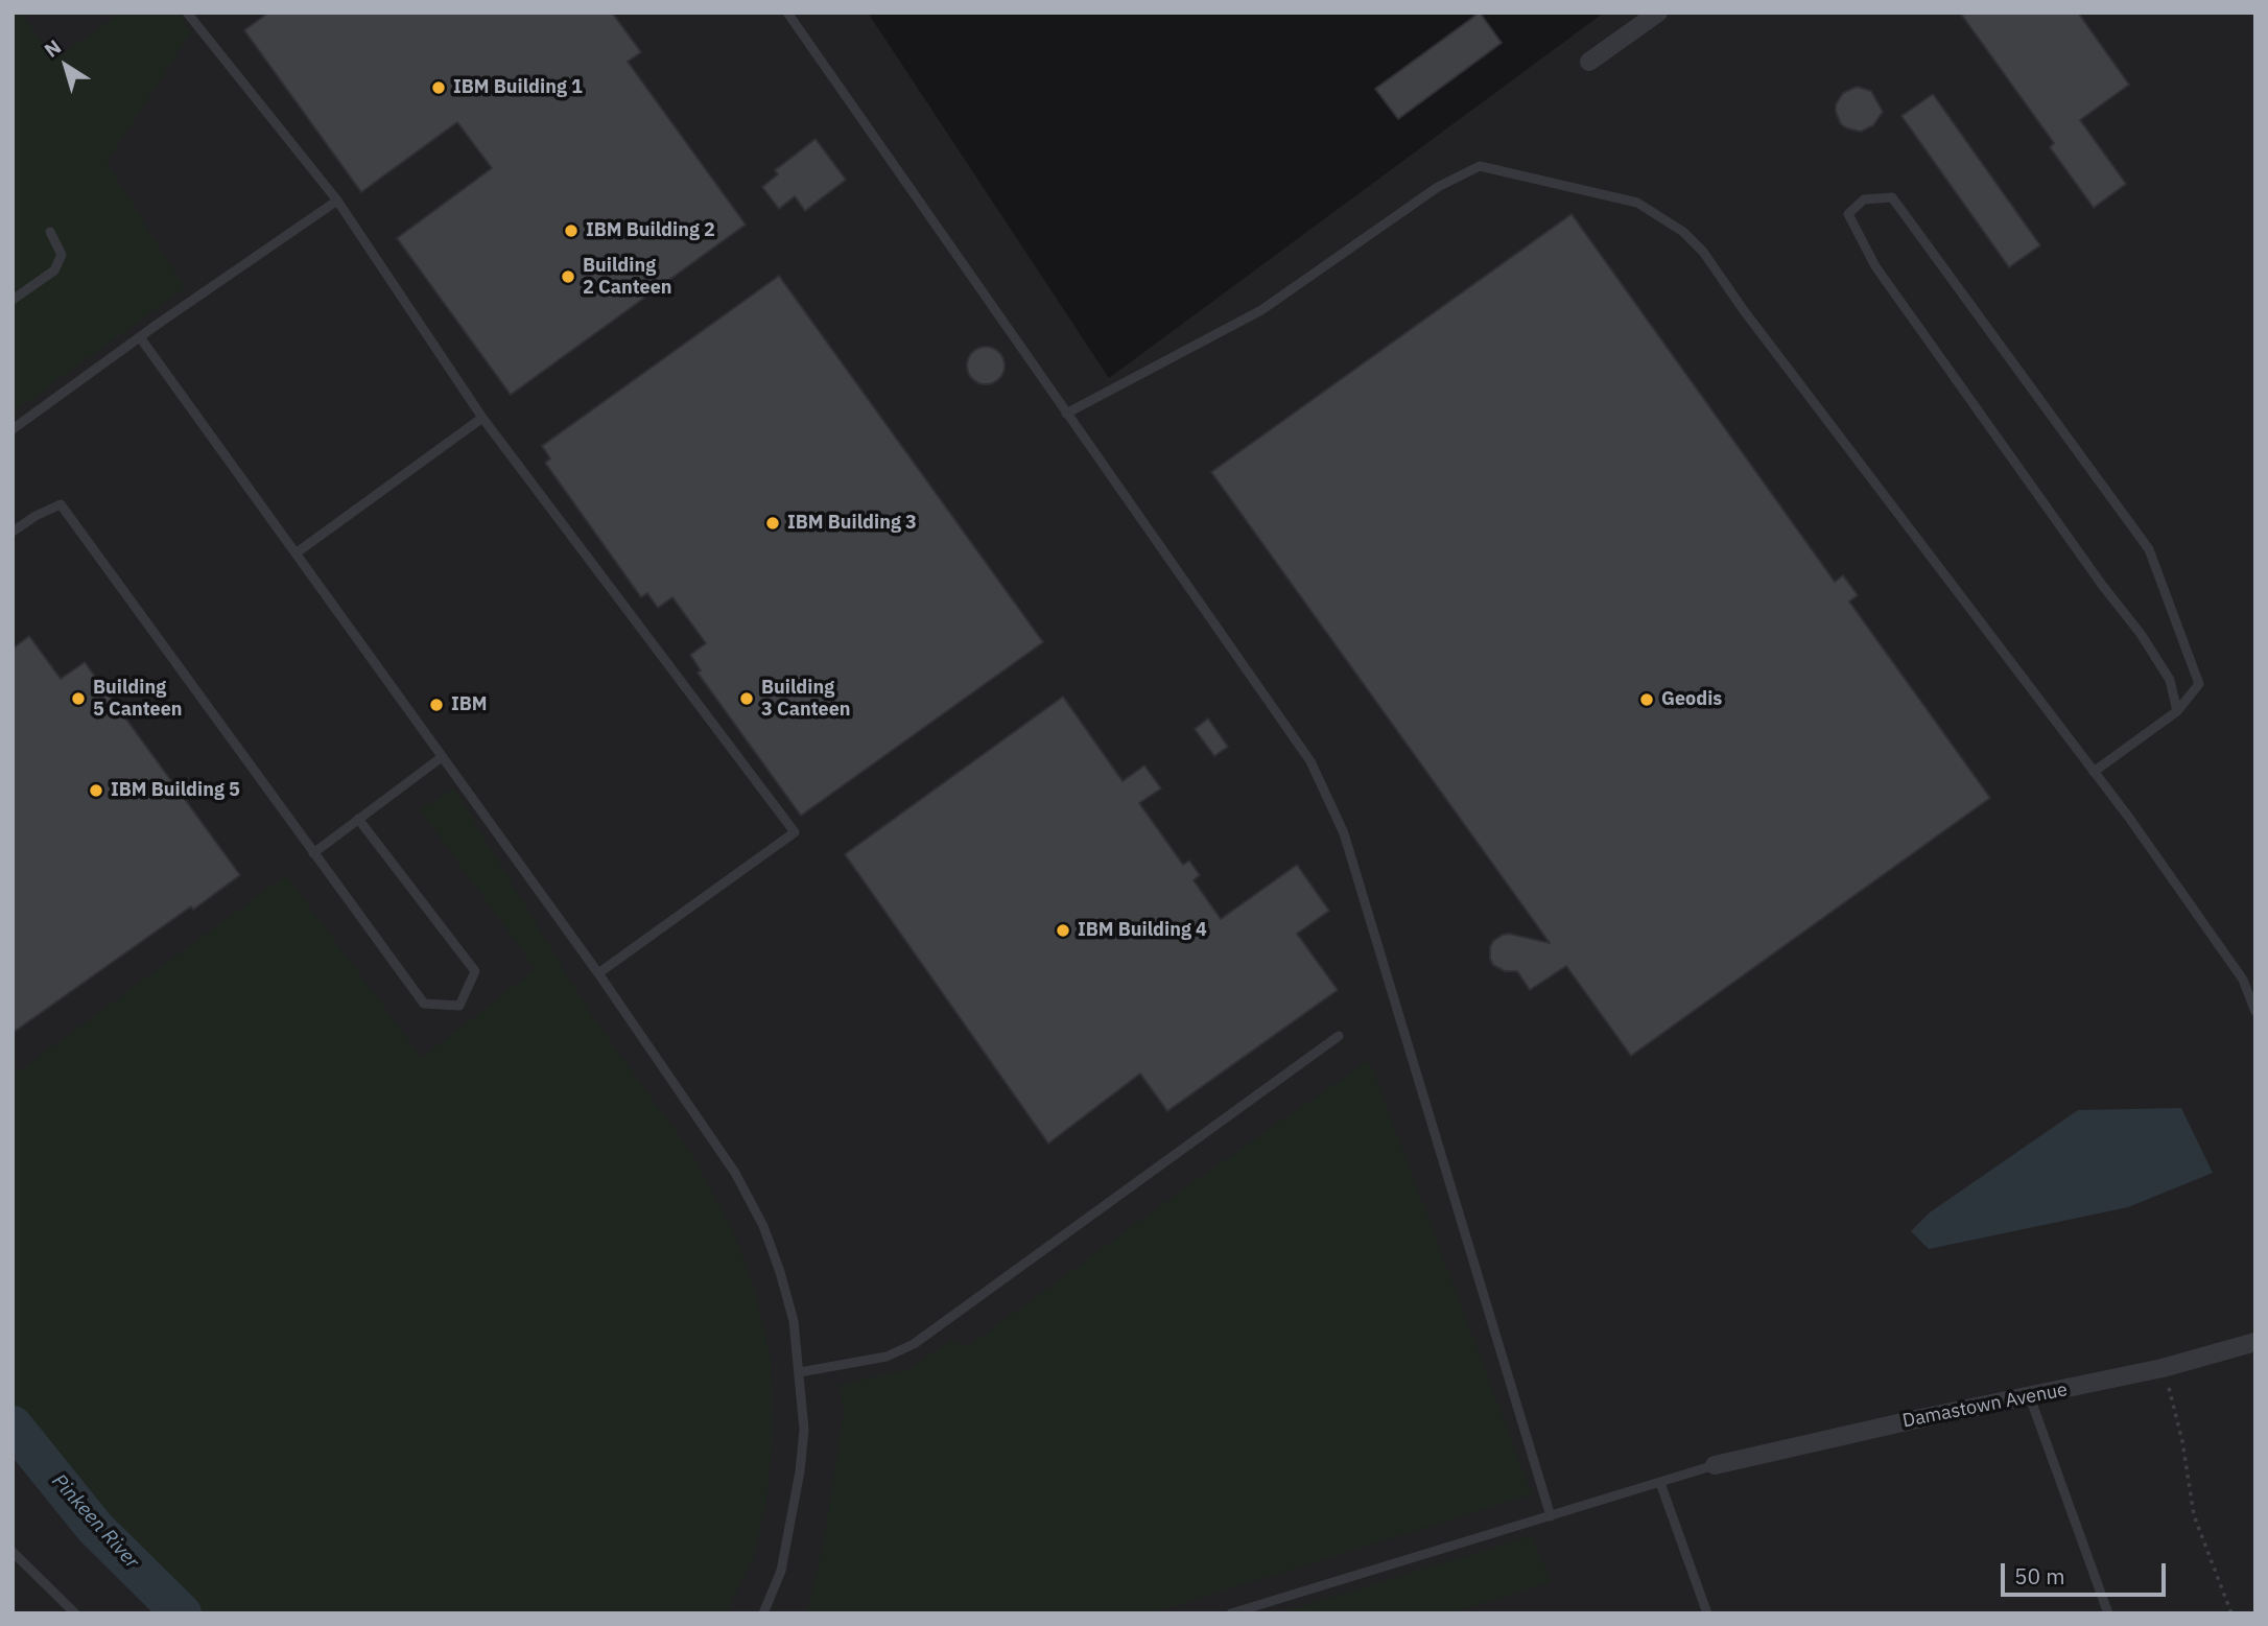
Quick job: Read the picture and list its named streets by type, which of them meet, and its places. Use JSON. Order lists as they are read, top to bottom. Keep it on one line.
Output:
{"streets":{"street":["Damastown Avenue"]},"water":["Pinkeen River"],"places":["IBM Building 1","IBM Building 2","Building 2 Canteen","IBM Building 3","Building 5 Canteen","Building 3 Canteen","Geodis","IBM","IBM Building 5","IBM Building 4"],"scale_bar":"50 m","north":"top left"}
